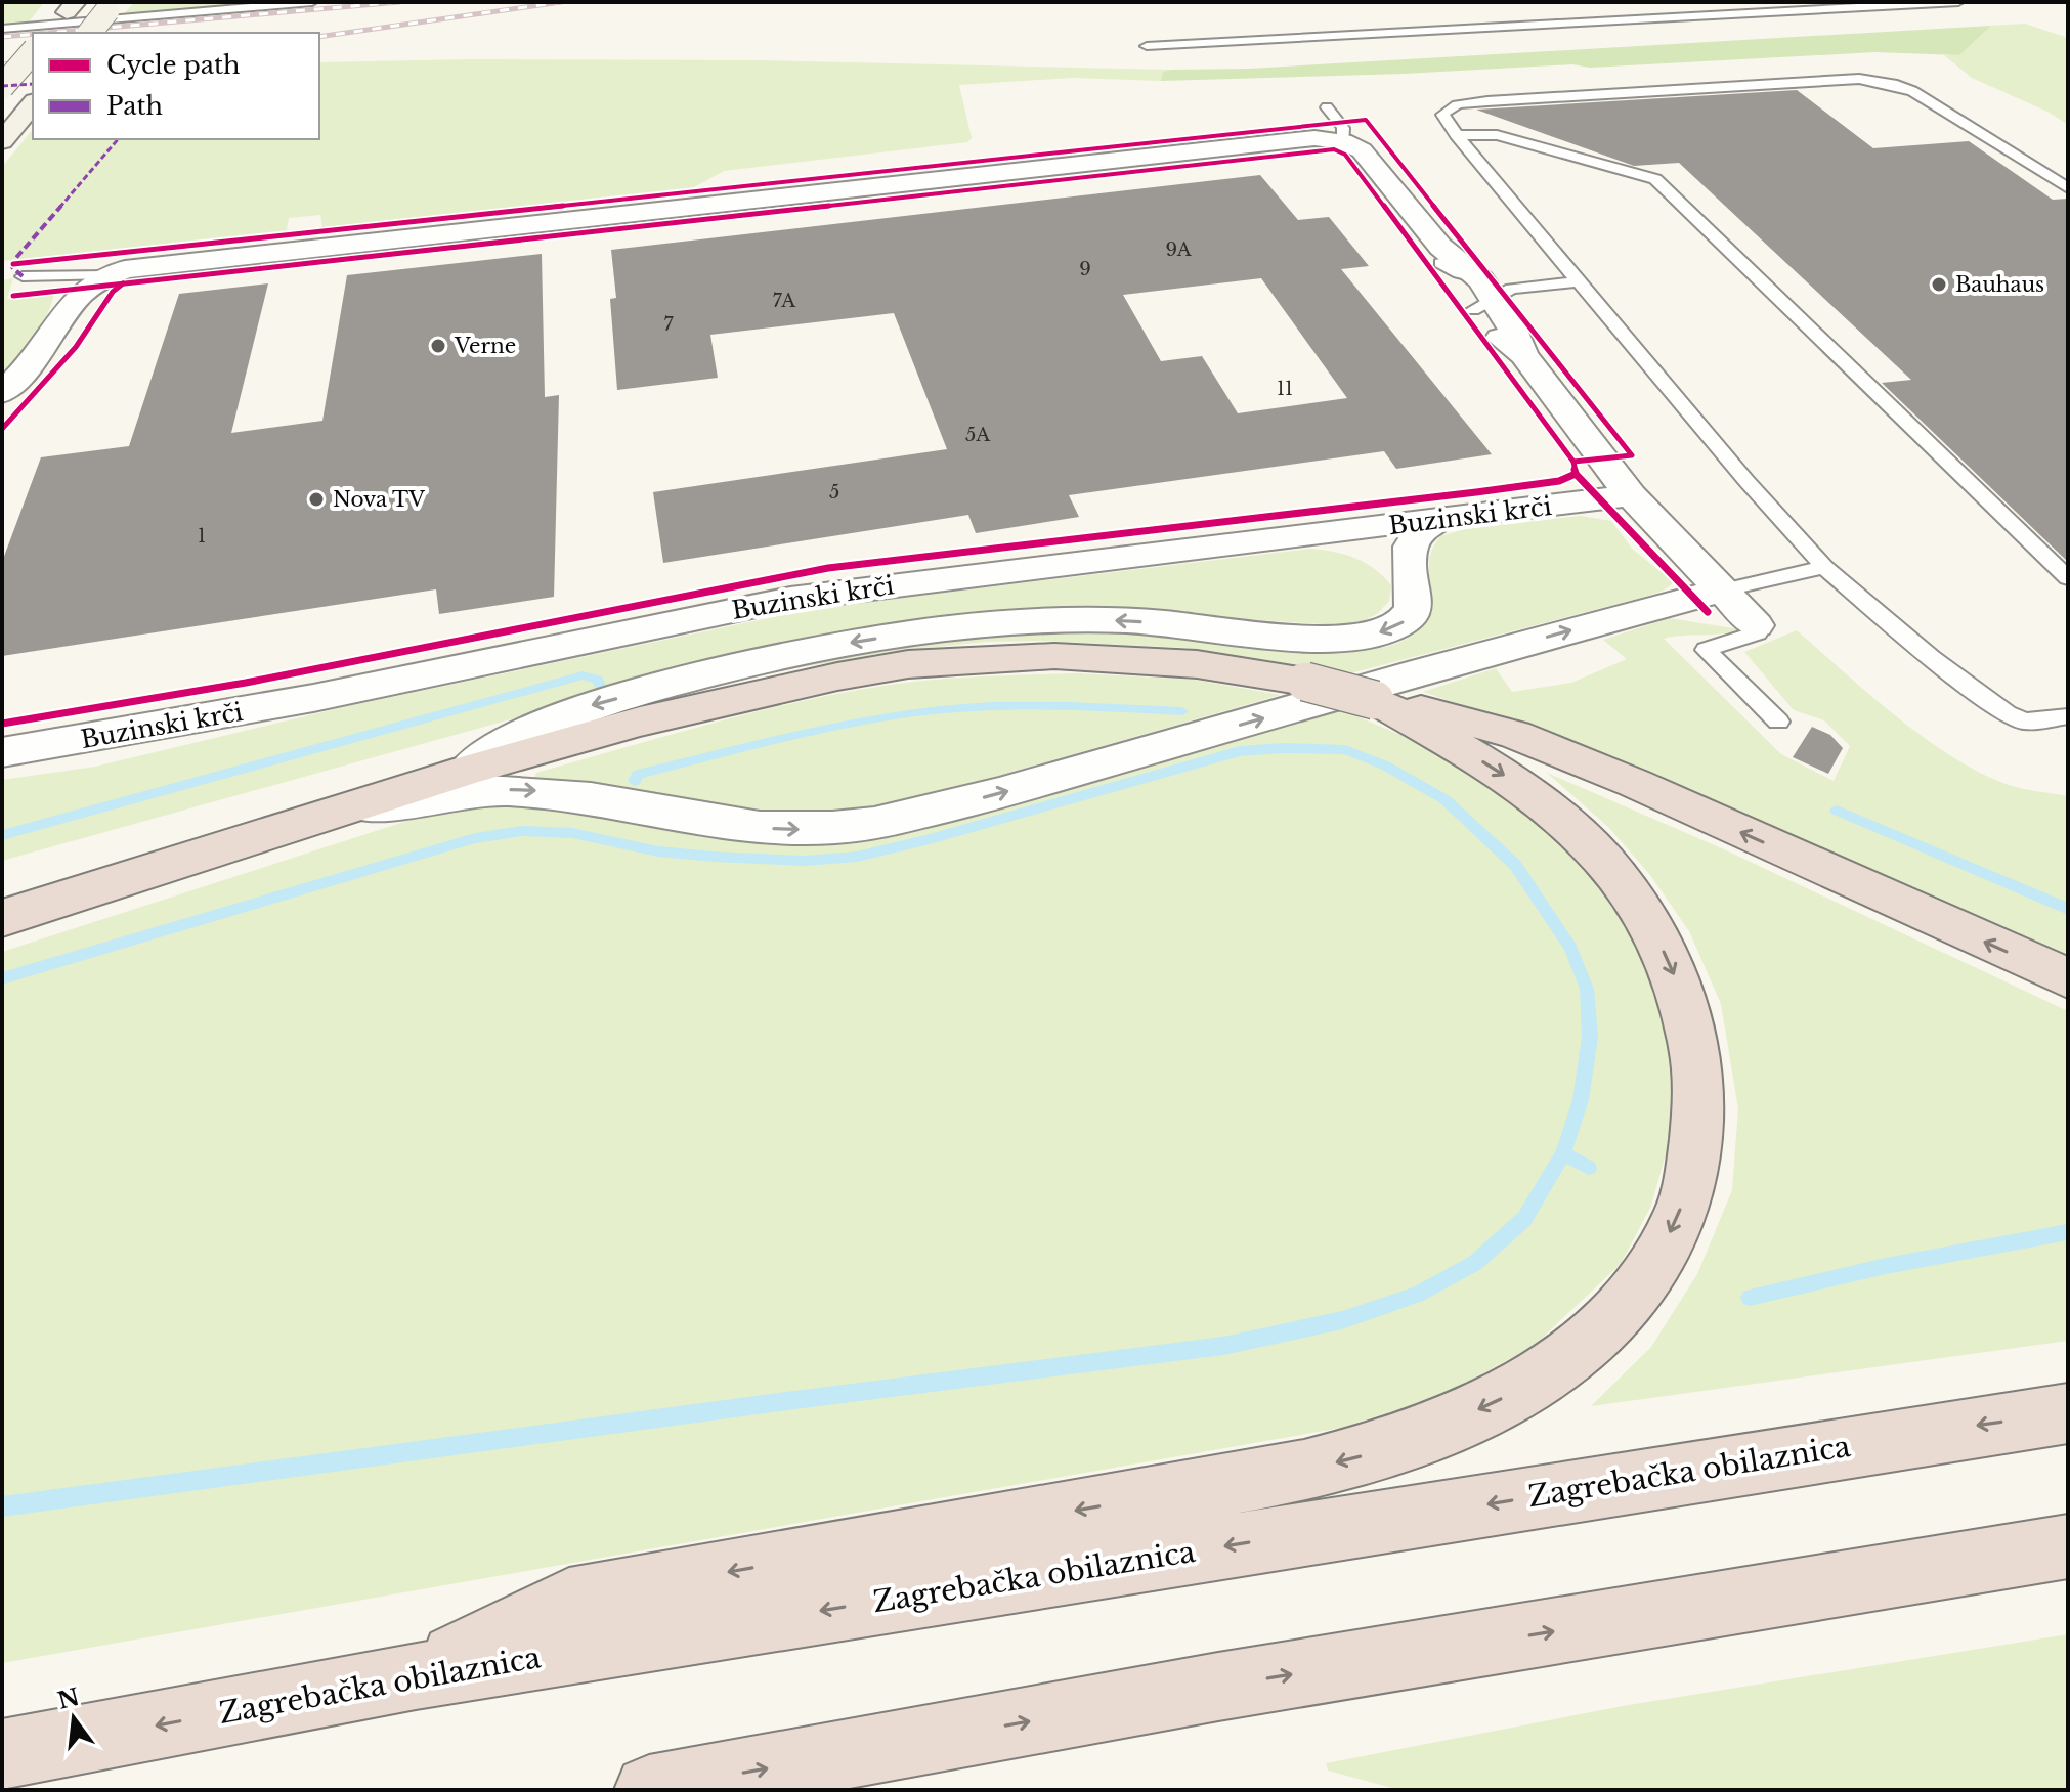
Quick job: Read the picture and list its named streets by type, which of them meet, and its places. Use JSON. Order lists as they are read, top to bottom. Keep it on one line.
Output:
{"streets":{"highway":["Zagrebačka obilaznica"],"street":["Buzinski krči"]},"places":["Bauhaus","Verne","Nova TV"],"house_numbers":["9A","9","7A","7","11","5A","5","1"],"legend":["Cycle path","Path"],"north":"top"}
